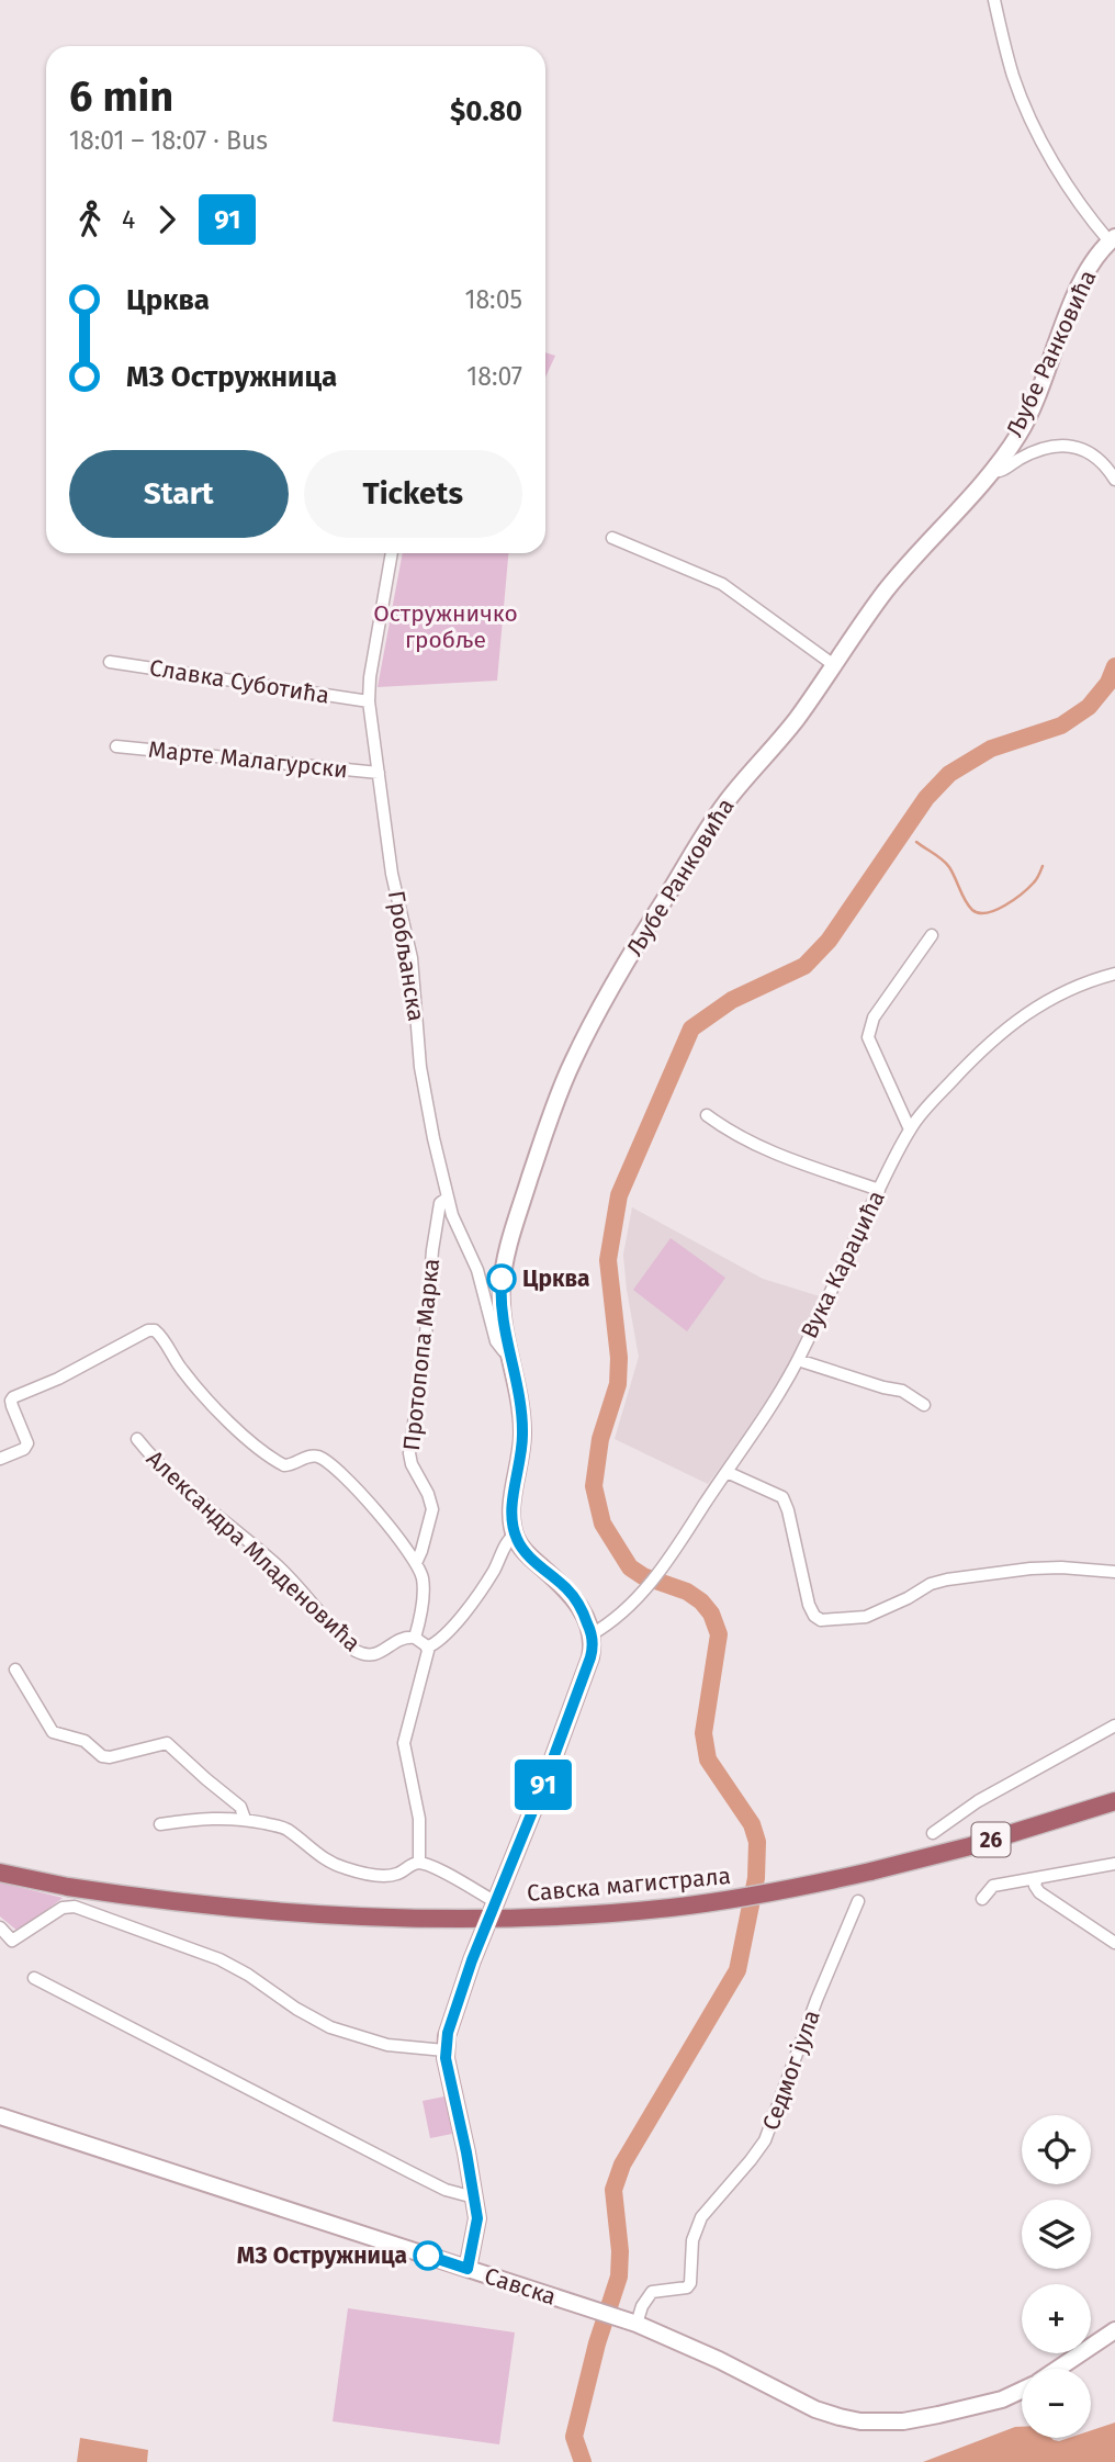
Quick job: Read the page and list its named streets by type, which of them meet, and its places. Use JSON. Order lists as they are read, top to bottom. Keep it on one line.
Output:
{"streets":{"main road":["26","Савска магистрала"],"street":["Љубе Ранковића","Славка Суботића","Марте Малагурски","Гробљанска","Вука Караџића","Протопопа Марка","Александра Младеновића","Седмог јула","Савска"]},"crossings":[["Љубе Ранковића","Гробљанска"],["Славка Суботића","Гробљанска"],["Марте Малагурски","Гробљанска"],["Гробљанска","Протопопа Марка"],["Протопопа Марка","Александра Младеновића"],["Седмог јула","Савска"]],"parks":["Остружничко гробље"],"places":["Црква","МЗ Остружница"],"lines":["bus line 91"],"page":{"on_map":"91","heading":["6 min","18:01 – 18:07 · Bus","$0.80"],"legs":["4","91"],"list":[{"name":"Црква","value":"18:05"},{"name":"МЗ Остружница","value":"18:07"}],"buttons":["Start","Tickets"],"map_buttons":["+","−"]}}
